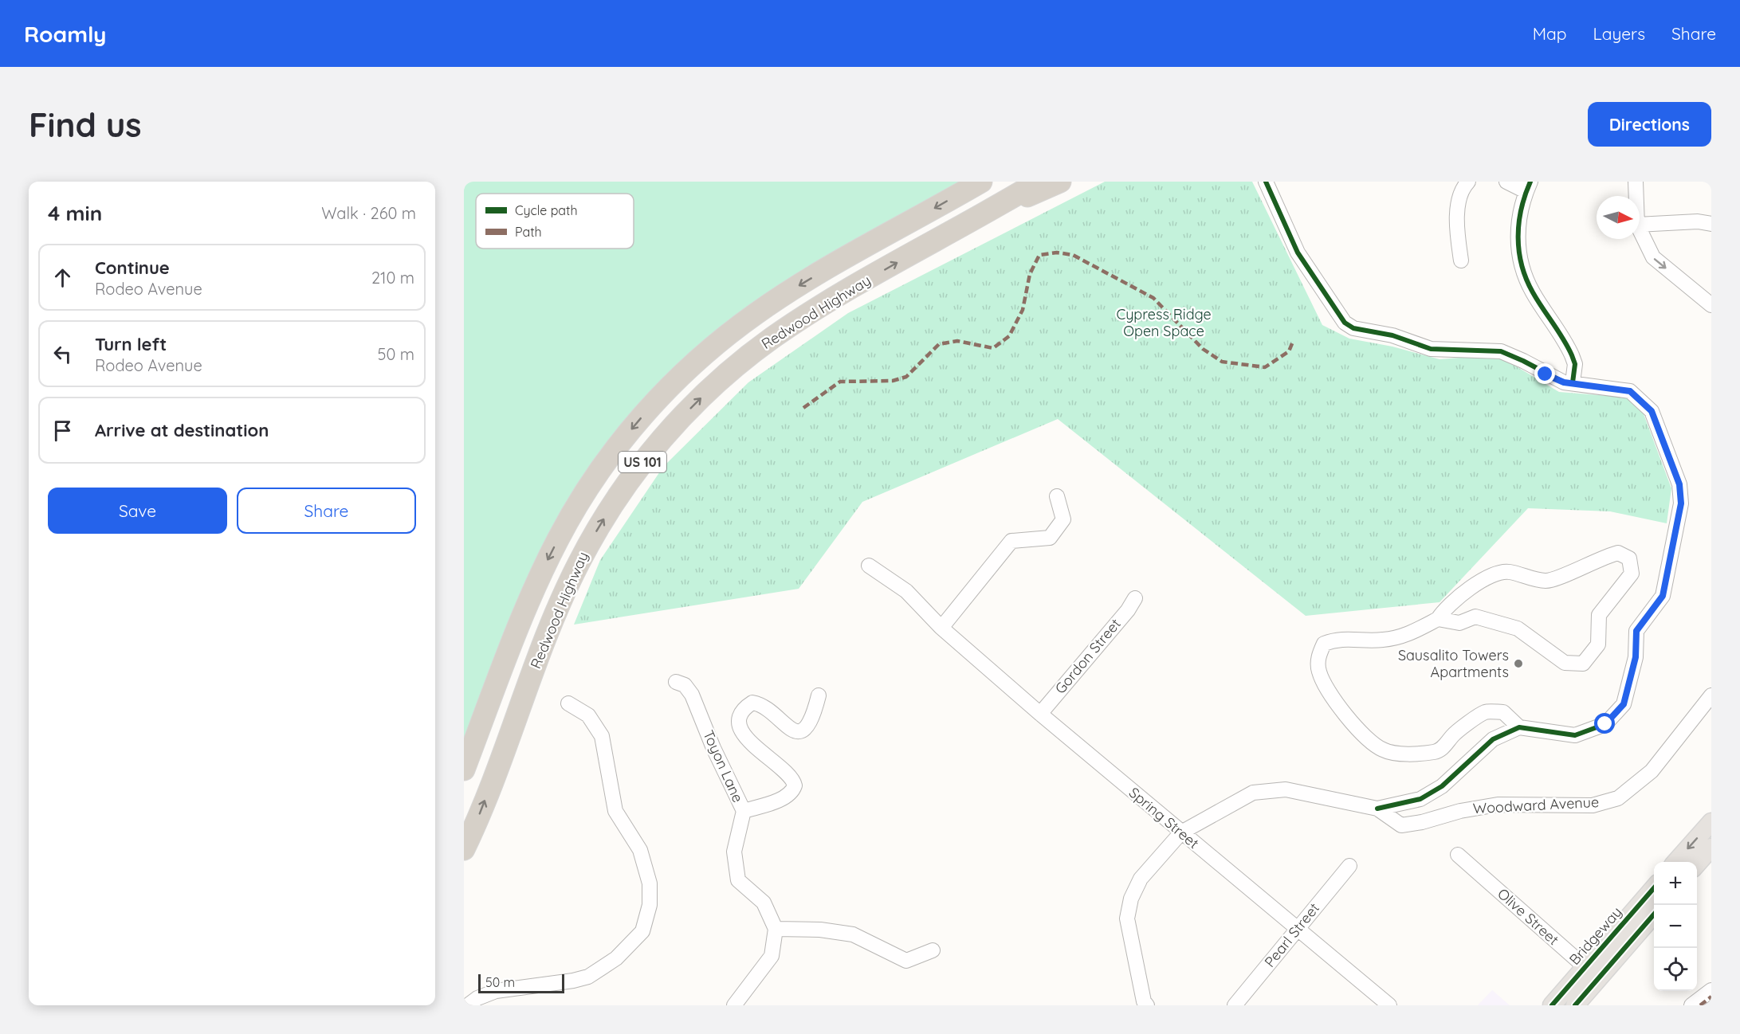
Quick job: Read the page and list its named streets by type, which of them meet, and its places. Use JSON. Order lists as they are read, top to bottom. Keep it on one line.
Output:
{"streets":{"highway":["Redwood Highway","US 101"],"main road":["Bridgeway"],"street":["Gordon Street","Toyon Lane","Woodward Avenue","Spring Street","Olive Street","Pearl Street"]},"crossings":[["Gordon Street","Spring Street"],["Woodward Avenue","Spring Street"],["Spring Street","Pearl Street"],["Olive Street","Bridgeway"]],"parks":["Cypress Ridge Open Space"],"places":["Sausalito Towers Apartments"],"legend":["Cycle path","Path"],"scale_bar":"50 m","north":"right","page":{"header":"Roamly","nav":["Map","Layers","Share"],"buttons":["Directions",["Save","Share"]],"title":"Find us","heading":["4 min","Walk · 260 m"],"list":[["Continue","Rodeo Avenue","210 m"],["Turn left","Rodeo Avenue","50 m"],"Arrive at destination"],"map_buttons":["+","−"],"scale":"50 m"}}
